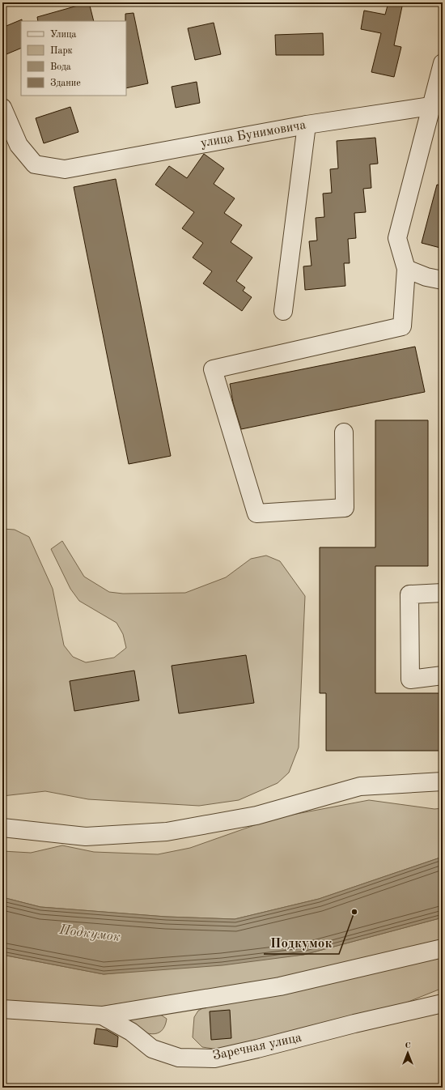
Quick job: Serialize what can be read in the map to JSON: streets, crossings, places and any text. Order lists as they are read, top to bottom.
{
  "streets": {
    "street": ["улица Бунимовича", "Заречная улица"]
  },
  "water": ["Подкумок"],
  "places": ["Подкумок"],
  "legend": [
    "Улица",
    "Парк",
    "Вода",
    "Здание"
  ],
  "north": "top"
}
